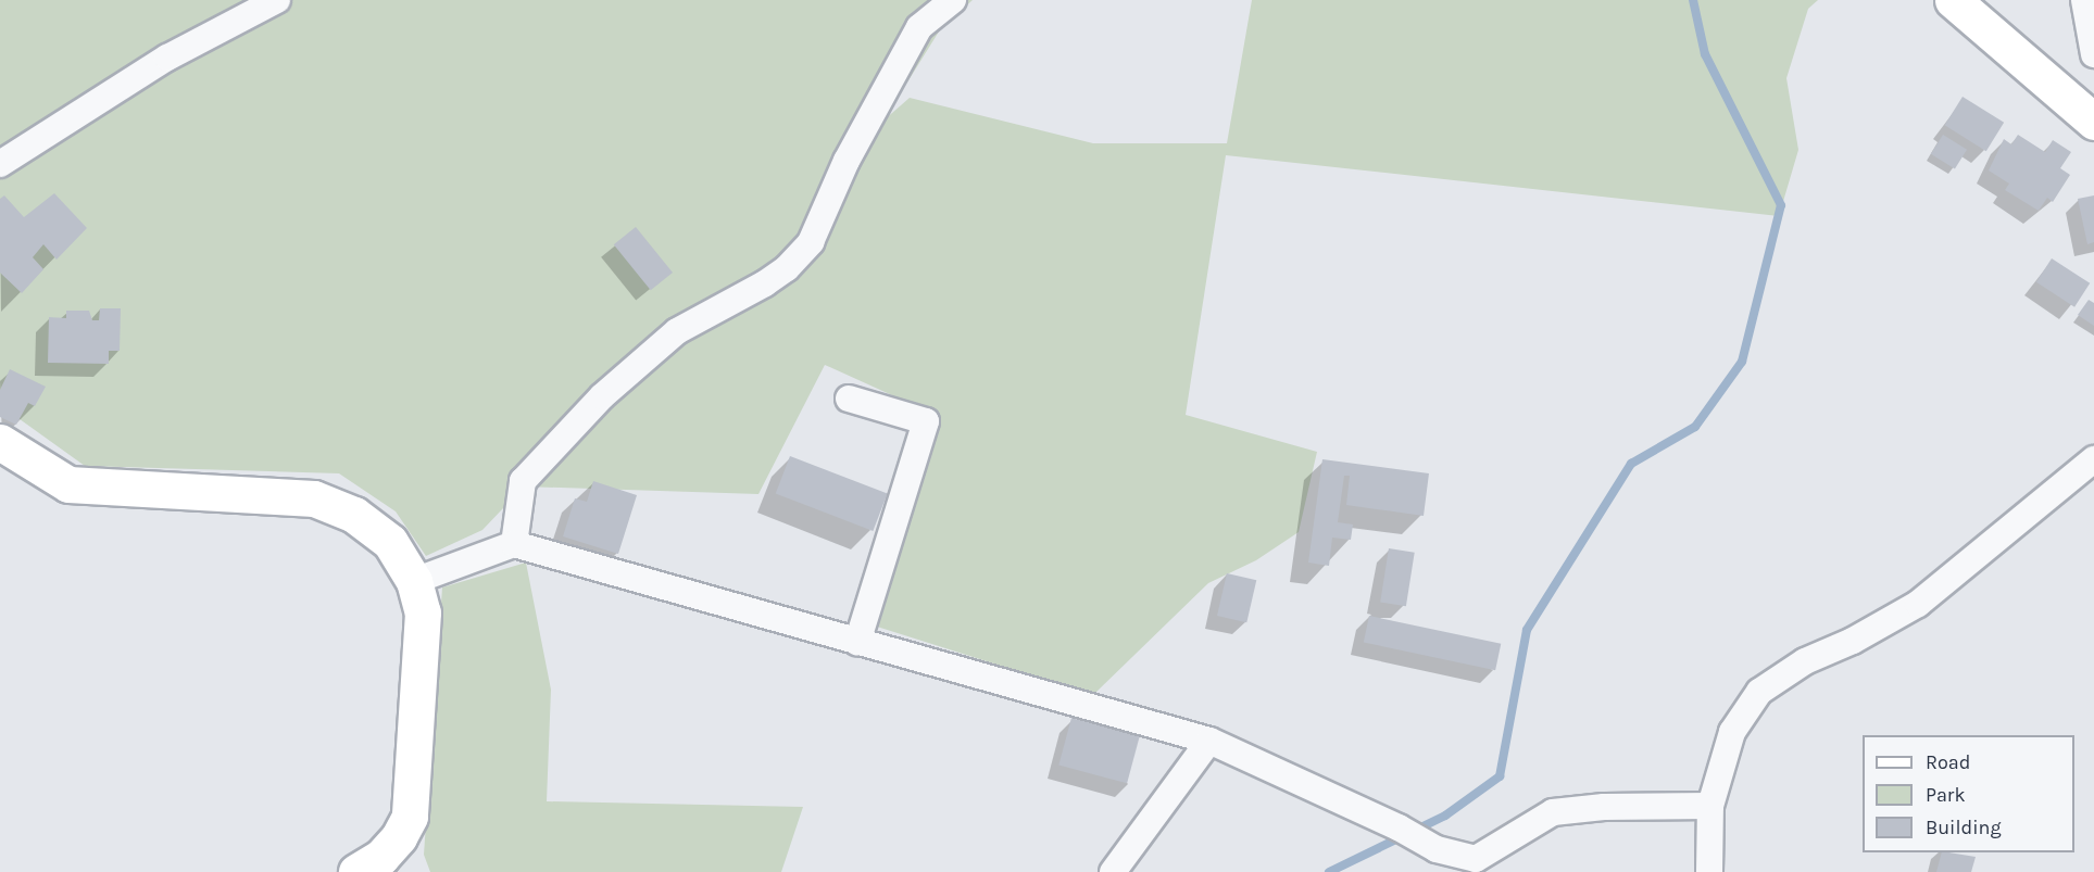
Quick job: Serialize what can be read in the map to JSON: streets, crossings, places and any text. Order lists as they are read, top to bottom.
{
  "legend": ["Road", "Park", "Building"]
}
